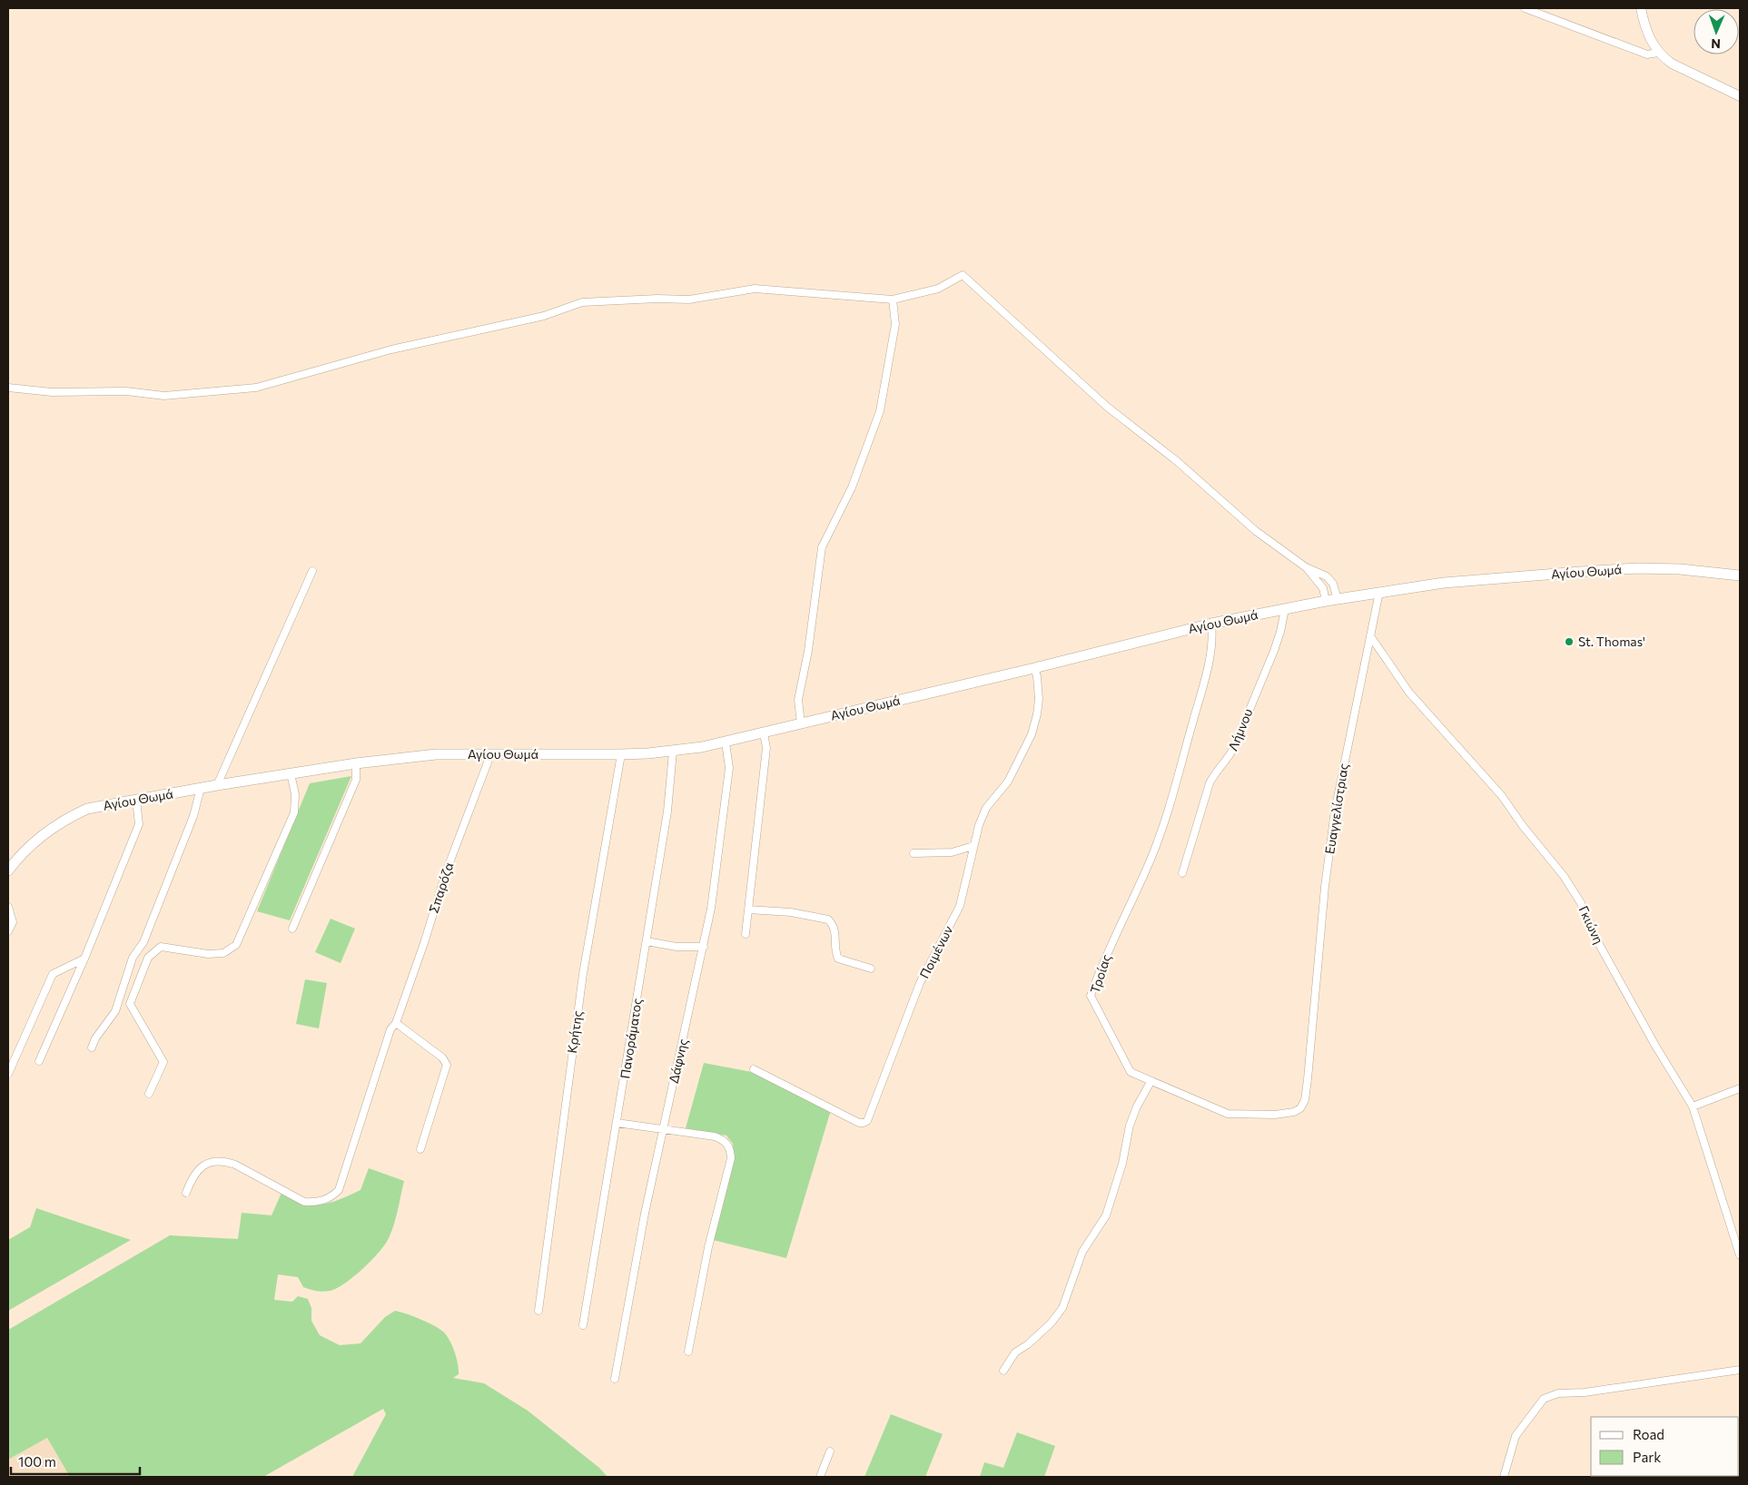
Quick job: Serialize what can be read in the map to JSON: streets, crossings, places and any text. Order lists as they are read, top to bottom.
{
  "streets": {
    "main road": ["Αγίου Θωμά"],
    "street": [
      "Λήμνου",
      "Ευαγγελίστριας",
      "Σπαρόζα",
      "Γκιώνη",
      "Ποιμένων",
      "Τροίας",
      "Κρήτης",
      "Πανοράματος",
      "Δάφνης"
    ]
  },
  "crossings": [
    ["Αγίου Θωμά", "Λήμνου"],
    ["Αγίου Θωμά", "Ευαγγελίστριας"],
    ["Αγίου Θωμά", "Σπαρόζα"],
    ["Αγίου Θωμά", "Ποιμένων"],
    ["Αγίου Θωμά", "Τροίας"],
    ["Αγίου Θωμά", "Κρήτης"],
    ["Αγίου Θωμά", "Πανοράματος"],
    ["Αγίου Θωμά", "Δάφνης"],
    ["Ευαγγελίστριας", "Γκιώνη"],
    ["Ευαγγελίστριας", "Τροίας"]
  ],
  "places": ["St. Thomas'"],
  "legend": ["Road", "Park"],
  "scale_bar": "100 m",
  "north": "bottom"
}
